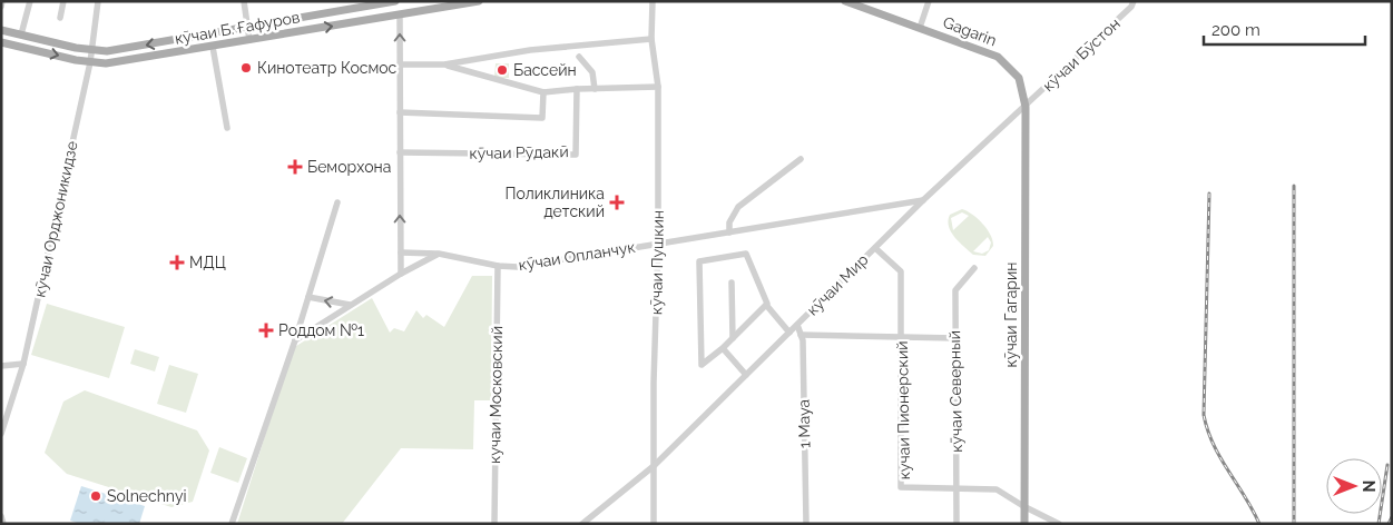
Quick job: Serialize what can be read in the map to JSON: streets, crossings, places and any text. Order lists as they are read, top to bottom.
{
  "streets": {
    "main road": ["кӯчаи Б. Ғафуров", "Gagarin", "кӯчаи Гагарин"],
    "street": [
      "кӯчаи Бӯстон",
      "кӯчаи Рӯдакӣ",
      "кӯчаи Орджоникидзе",
      "кӯчаи Опланчук",
      "кӯчаи Пушкин",
      "кӯчаи Мир",
      "кӯчаи Северный",
      "кучаи Московский",
      "кучаи Пионерский",
      "1 Maya"
    ]
  },
  "crossings": [
    ["кӯчаи Б. Ғафуров", "кӯчаи Орджоникидзе"],
    ["Gagarin", "кӯчаи Бӯстон"],
    ["Gagarin", "кӯчаи Мир"],
    ["Gagarin", "кӯчаи Гагарин"],
    ["кӯчаи Бӯстон", "кӯчаи Мир"],
    ["кӯчаи Бӯстон", "кӯчаи Гагарин"],
    ["кӯчаи Опланчук", "кӯчаи Пушкин"],
    ["кӯчаи Опланчук", "кӯчаи Мир"],
    ["кӯчаи Опланчук", "кучаи Московский"],
    ["кӯчаи Пушкин", "кӯчаи Мир"],
    ["кӯчаи Мир", "кӯчаи Гагарин"],
    ["кӯчаи Мир", "кучаи Пионерский"],
    ["кӯчаи Мир", "1 Maya"],
    ["кӯчаи Гагарин", "кучаи Пионерский"],
    ["кӯчаи Северный", "кучаи Пионерский"]
  ],
  "places": {
    "other": ["Кинотеатр Космос", "Бассейн", "Solnechnyi"],
    "health": [
      "Беморхона",
      "Поликлиника детский",
      "МДЦ",
      "Роддом №1"
    ]
  },
  "scale_bar": "200 m",
  "north": "right"
}
